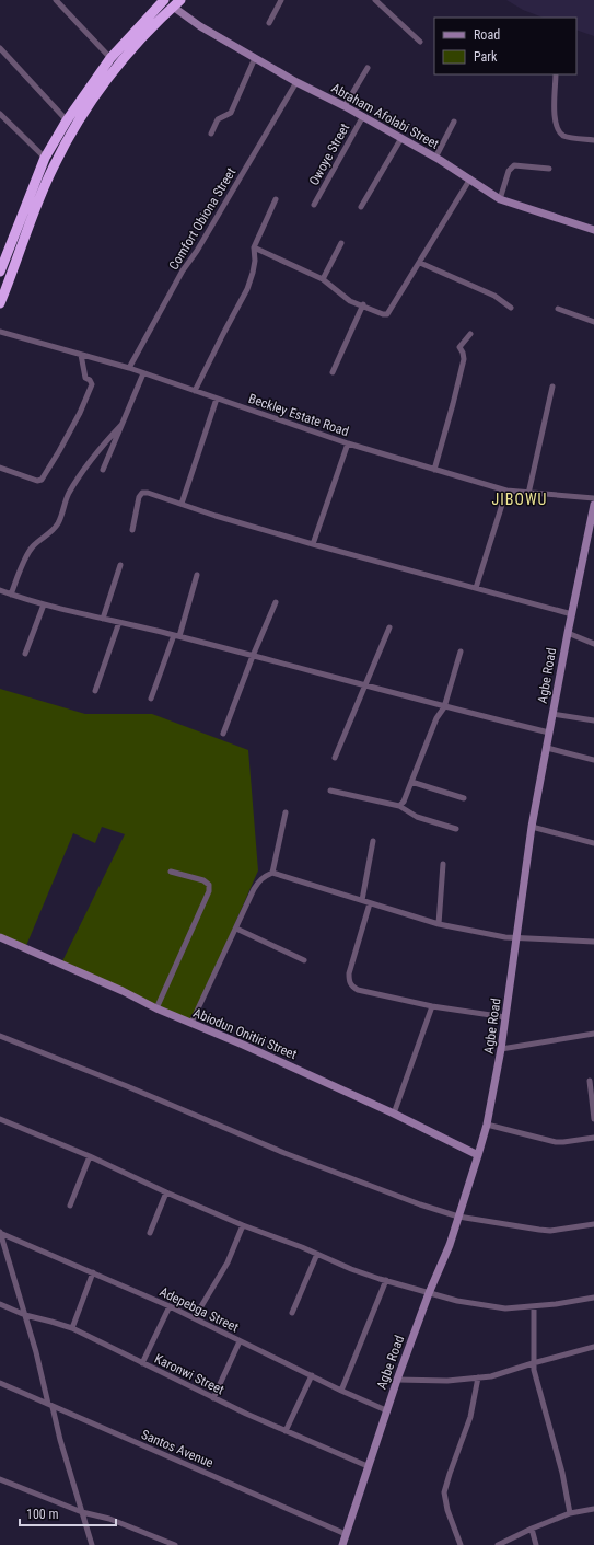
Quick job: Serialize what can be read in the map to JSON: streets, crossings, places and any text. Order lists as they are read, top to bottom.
{
  "streets": {
    "street": [
      "Abraham Afolabi Street",
      "Owoye Street",
      "Comfort Obiona Street",
      "Beckley Estate Road",
      "Agbe Road",
      "Abiodun Onitiri Street",
      "Adepebga Street",
      "Karonwi Street",
      "Santos Avenue"
    ]
  },
  "crossings": [
    ["Abraham Afolabi Street", "Owoye Street"],
    ["Abraham Afolabi Street", "Comfort Obiona Street"],
    ["Comfort Obiona Street", "Beckley Estate Road"],
    ["Agbe Road", "Abiodun Onitiri Street"],
    ["Agbe Road", "Adepebga Street"],
    ["Agbe Road", "Karonwi Street"],
    ["Agbe Road", "Santos Avenue"]
  ],
  "districts": ["JIBOWU"],
  "legend": ["Road", "Park"],
  "scale_bar": "100 m"
}
